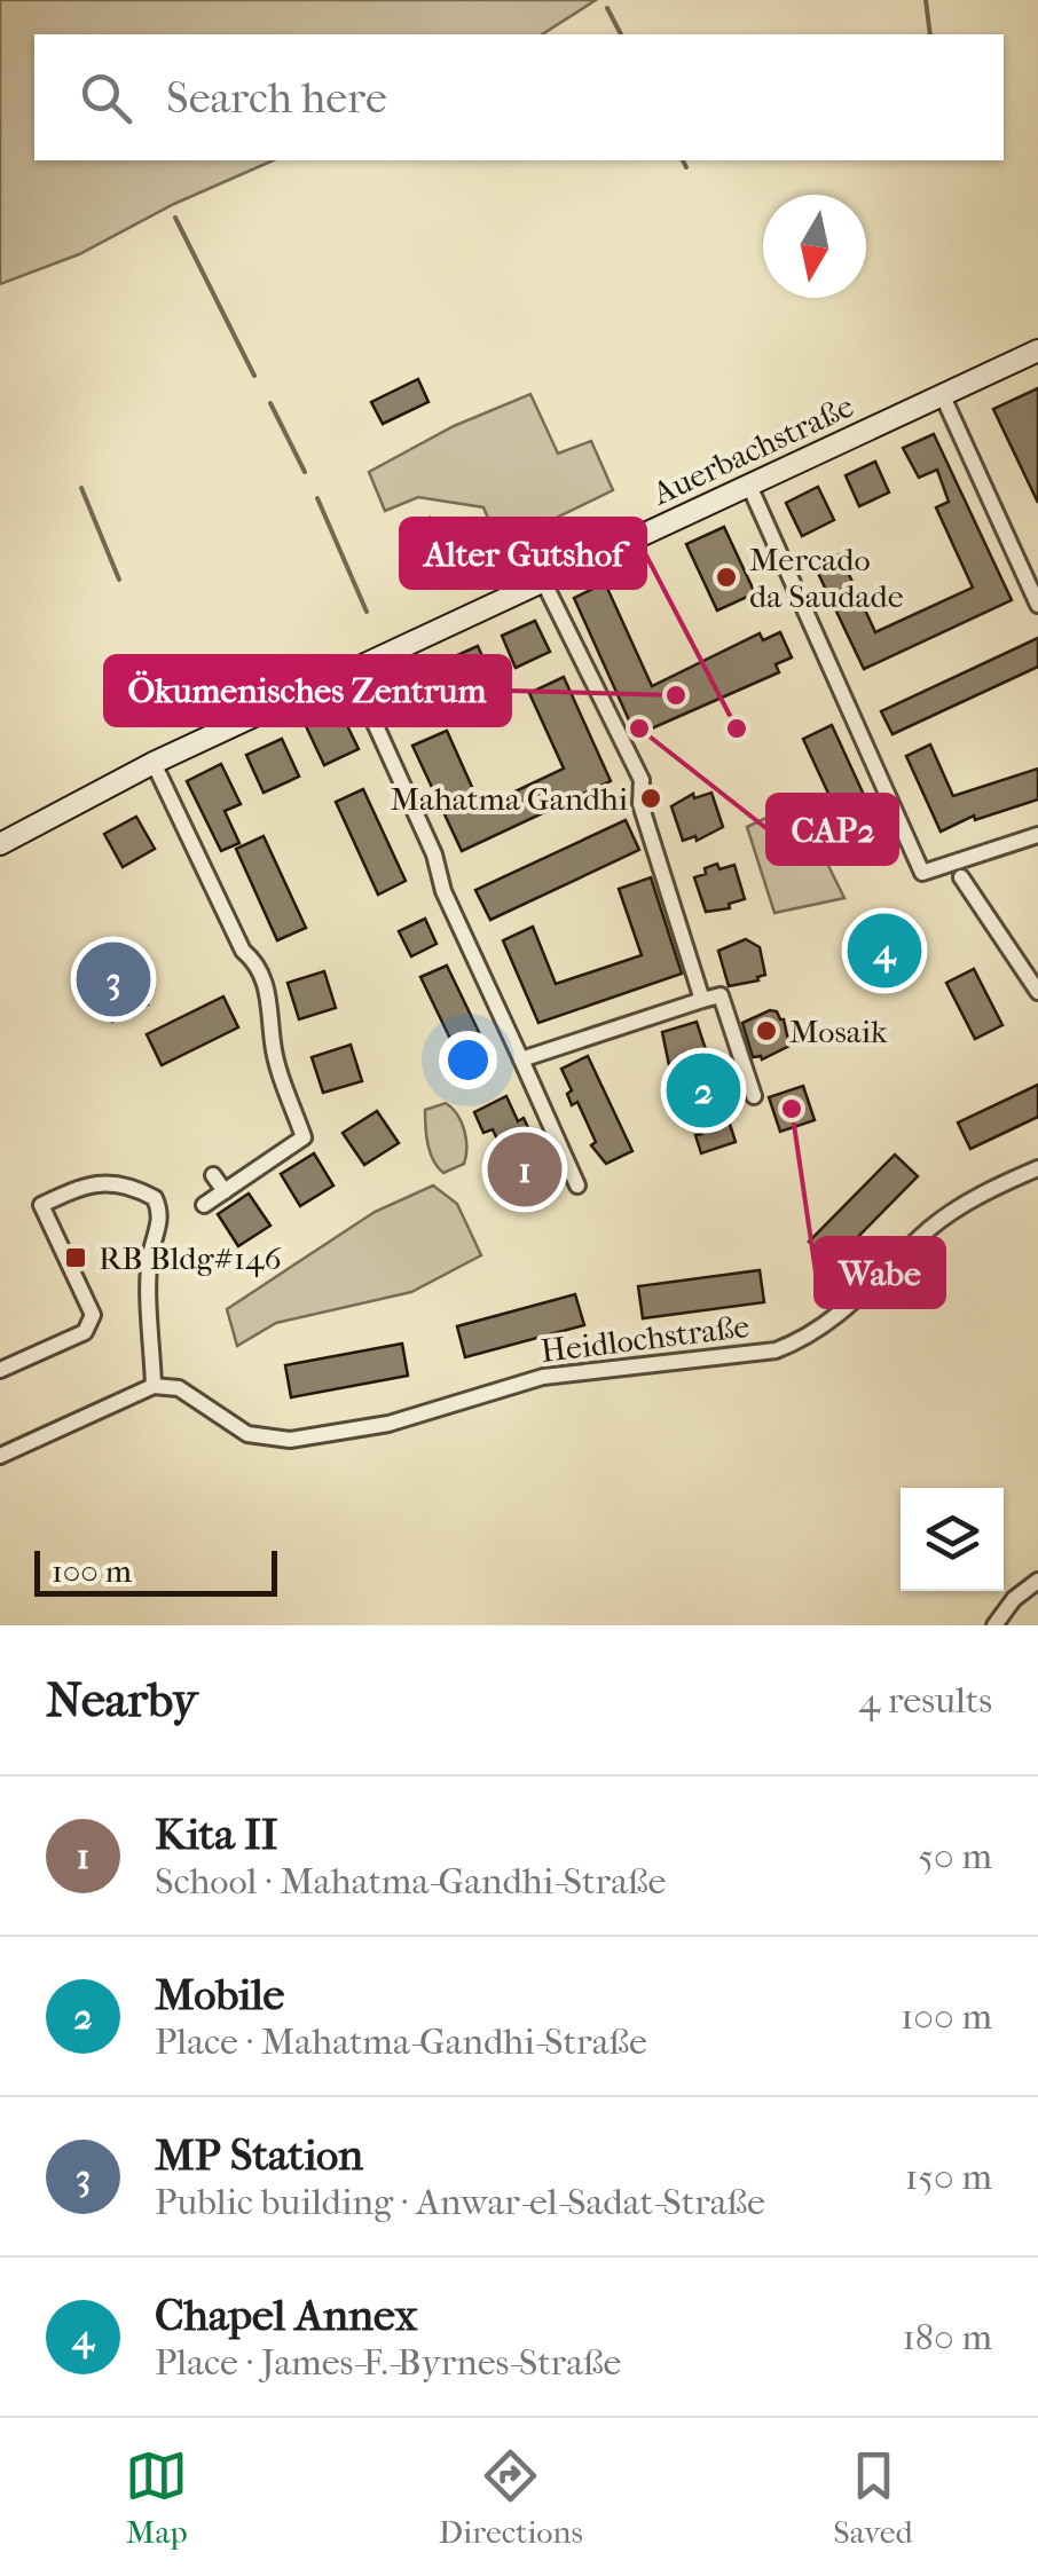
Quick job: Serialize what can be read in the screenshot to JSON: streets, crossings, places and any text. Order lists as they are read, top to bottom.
{
  "streets": {
    "main road": ["Auerbachstraße"],
    "street": ["Heidlochstraße"]
  },
  "places": {
    "other": [
      "Mercado da Saudade",
      "Ökumenisches Zentrum",
      "CAP2",
      "Alter Gutshof",
      "Mahatma Gandhi",
      "Mosaik",
      "Wabe"
    ],
    "transit": ["RB Bldg#146"]
  },
  "scale_bar": "100 m",
  "north": "bottom",
  "page": {
    "search": "Search here",
    "pins": [
      "4",
      "3",
      "2",
      "1"
    ],
    "scale": "100 m",
    "heading": ["Nearby", "4 results"],
    "list": [
      {
        "mark": "1",
        "name": "Kita II",
        "note": "School · Mahatma-Gandhi-Straße",
        "value": "50 m"
      },
      {
        "mark": "2",
        "name": "Mobile",
        "note": "Place · Mahatma-Gandhi-Straße",
        "value": "100 m"
      },
      {
        "mark": "3",
        "name": "MP Station",
        "note": "Public building · Anwar-el-Sadat-Straße",
        "value": "150 m"
      },
      {
        "mark": "4",
        "name": "Chapel Annex",
        "note": "Place · James-F.-Byrnes-Straße",
        "value": "180 m"
      }
    ],
    "nav": ["Map", "Directions", "Saved"]
  }
}
